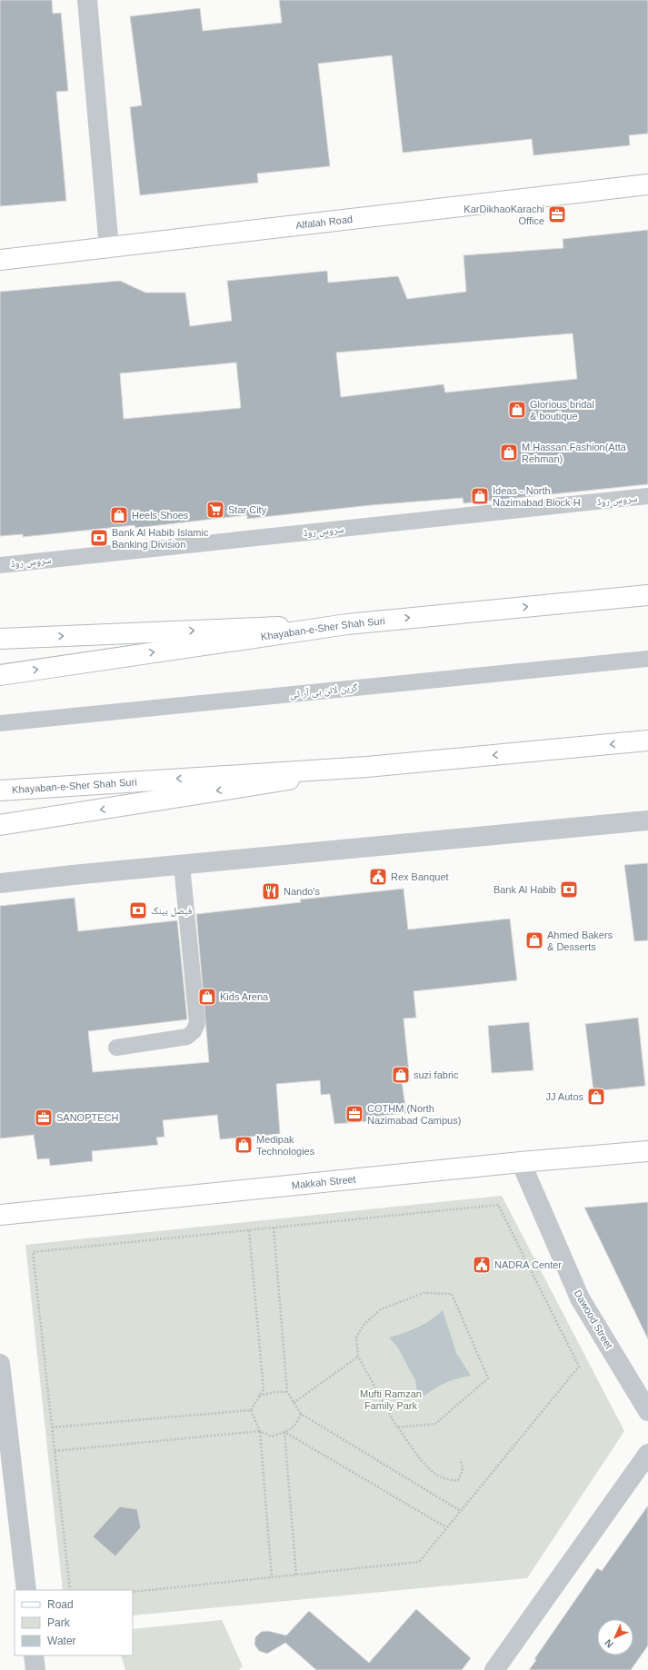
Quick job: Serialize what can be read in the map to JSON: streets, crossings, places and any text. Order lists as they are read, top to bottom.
{
  "streets": {
    "main road": ["Alfalah Road", "Khayaban-e-Sher Shah Suri", "Makkah Street"],
    "street": ["Dawood Street"],
    "lane": ["سروس روڈ", "گرین لائن بی آر ٹی"]
  },
  "crossings": [
    ["Makkah Street", "Dawood Street"]
  ],
  "parks": ["Mufti Ramzan Family Park"],
  "places": {
    "office": ["KarDikhaoKarachi Office", "COTHM (North Nazimabad Campus)", "SANOPTECH"],
    "shop": [
      "Glorious bridal & boutique",
      "M.Hassan.Fashion(Atta Rehman)",
      "Ideas - North Nazimabad Block H",
      "Heels Shoes",
      "Ahmed Bakers & Desserts",
      "Kids Arena",
      "suzi fabric",
      "JJ Autos",
      "Medipak Technologies"
    ],
    "supermarket": ["Star City"],
    "bank": ["Bank Al Habib Islamic Banking Division", "Bank Al Habib", "فیصل بینک"],
    "public building": ["Rex Banquet", "NADRA Center"],
    "restaurant": ["Nando's"]
  },
  "legend": ["Road", "Park", "Water"],
  "north": "bottom left"
}
